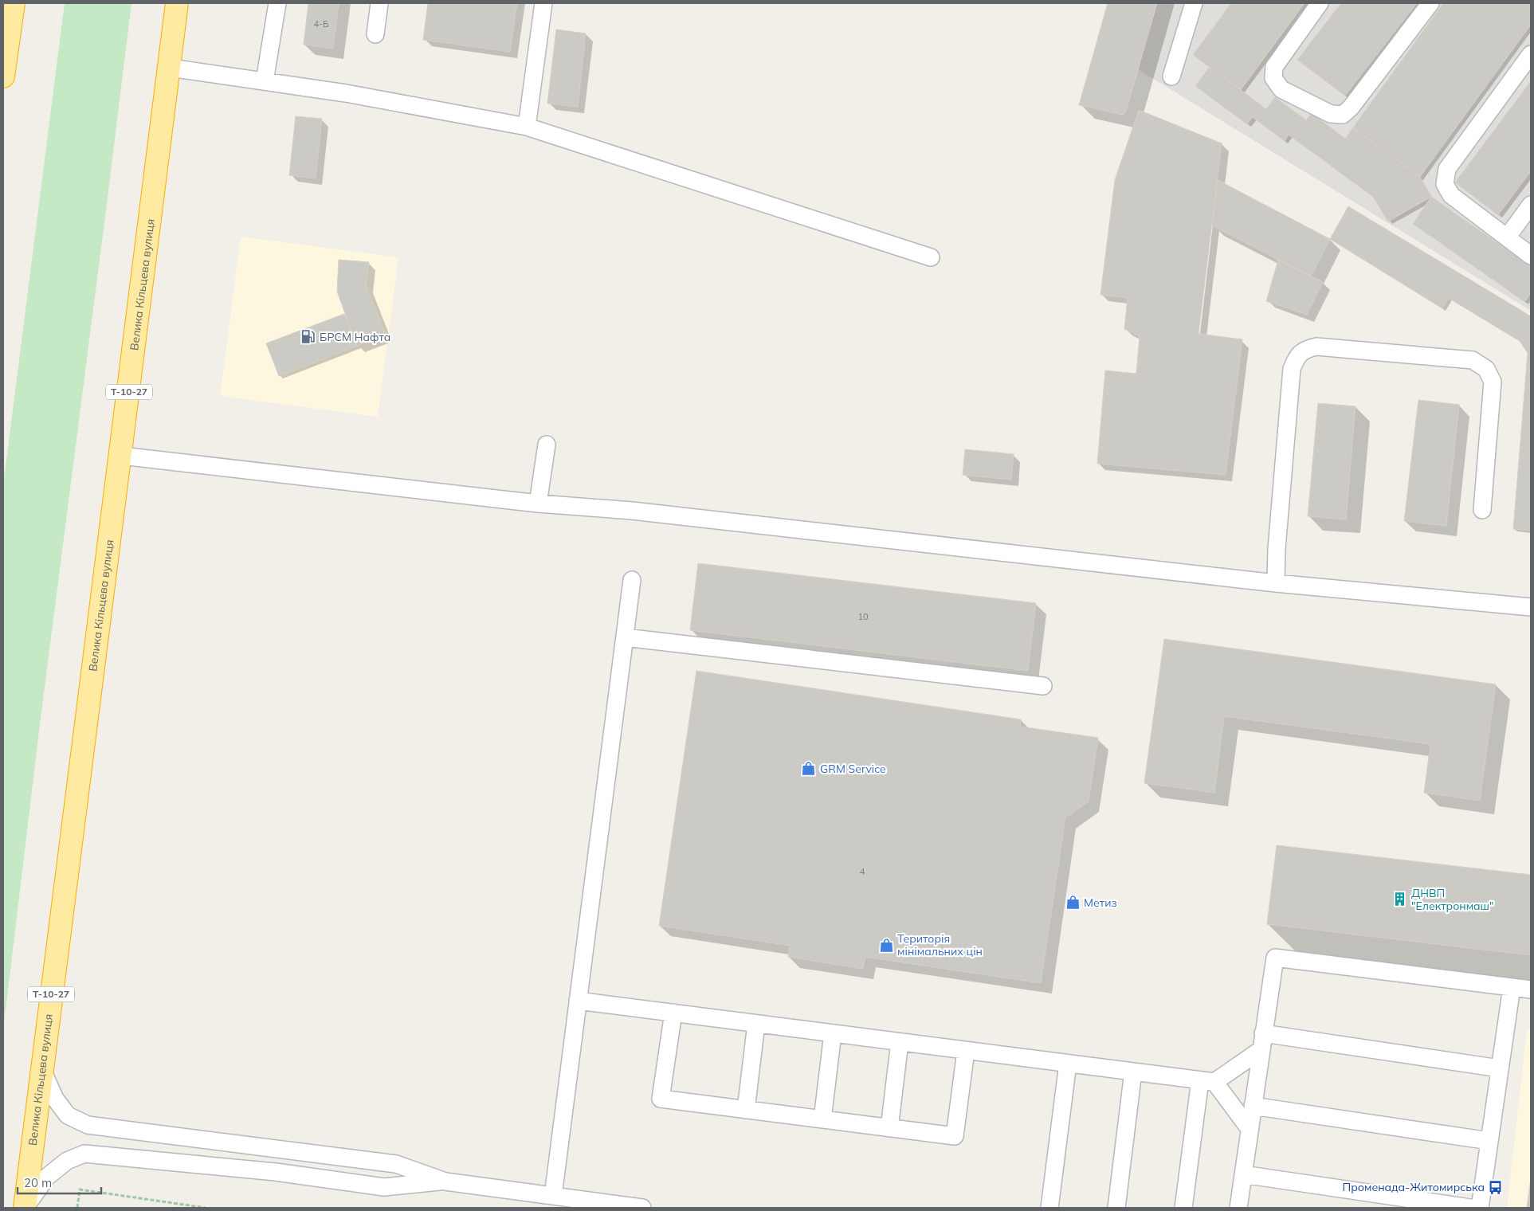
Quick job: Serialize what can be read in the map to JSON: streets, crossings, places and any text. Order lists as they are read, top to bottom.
{
  "streets": {
    "highway": ["Велика Кільцева вулиця", "Т-10-27"]
  },
  "places": {
    "fuel station": ["БРСМ Нафта"],
    "shop": ["GRM Service", "Метиз", "Територія мінімальних цін"],
    "building": ["ДНВП \"Електронмаш\""],
    "bus stop": ["Променада-Житомирська"]
  },
  "house_numbers": ["4-Б", "10", "4"],
  "scale_bar": "20 m"
}
